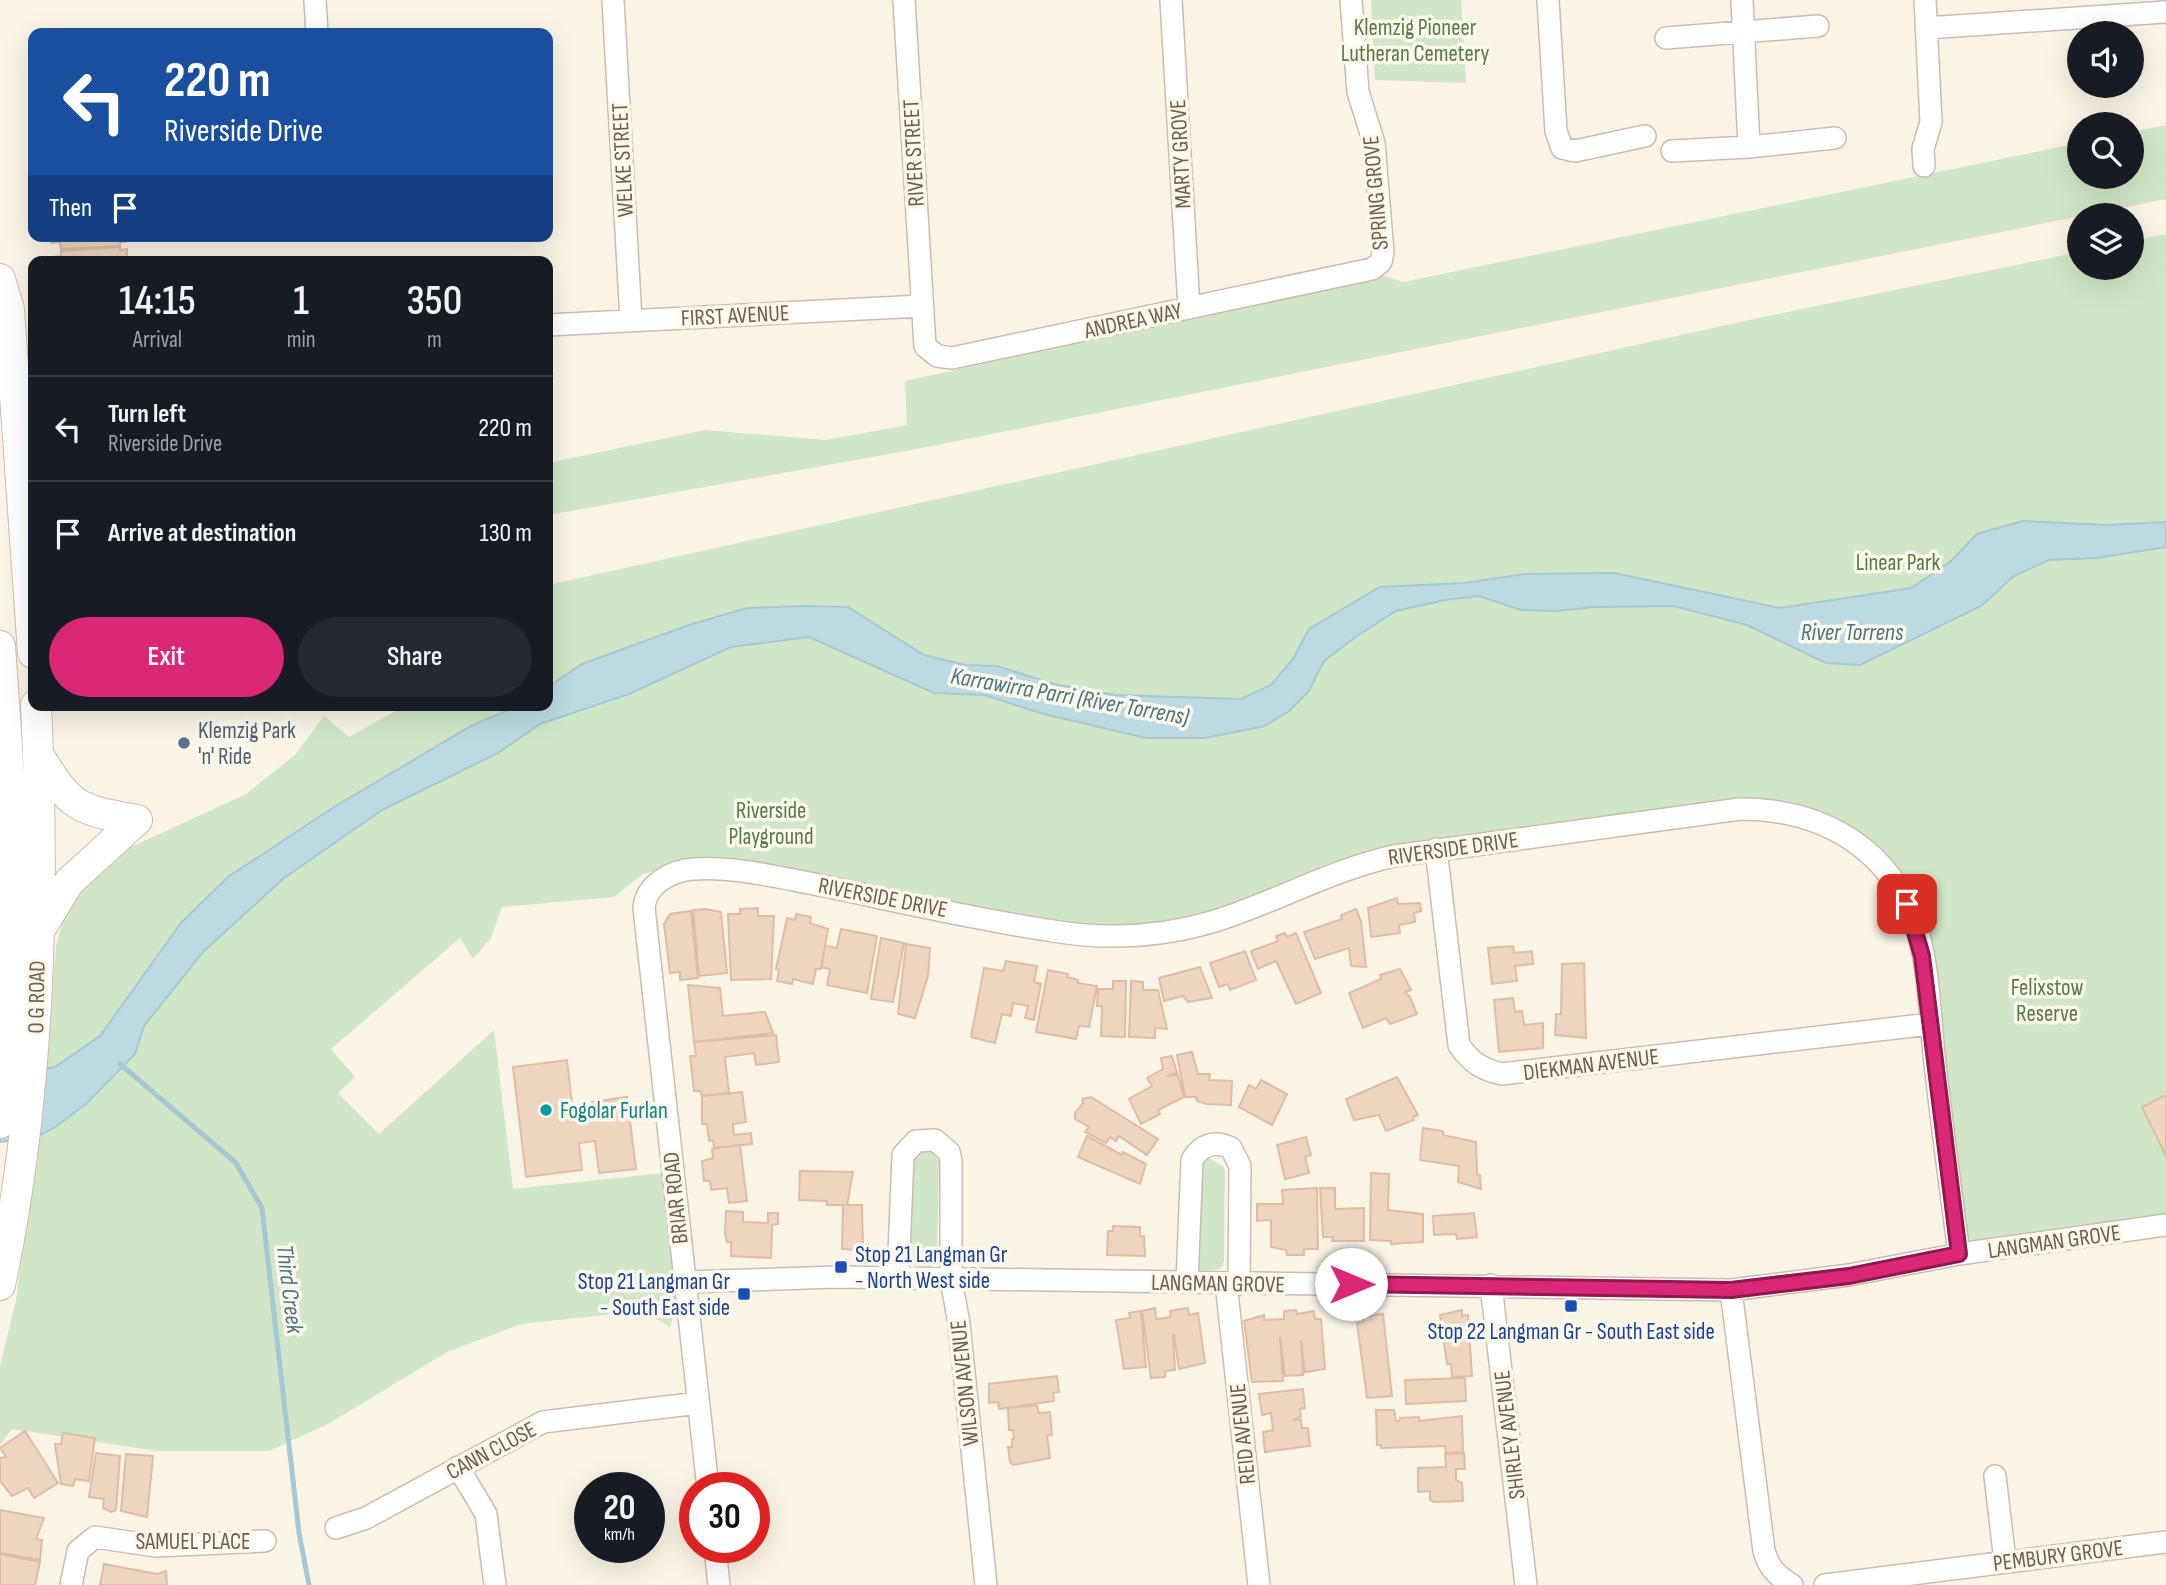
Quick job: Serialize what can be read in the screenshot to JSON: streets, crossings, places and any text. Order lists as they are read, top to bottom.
{
  "streets": {
    "main road": ["O G ROAD"],
    "street": [
      "RIVER STREET",
      "MARTY GROVE",
      "WELKE STREET",
      "SPRING GROVE",
      "FIRST AVENUE",
      "ANDREA WAY",
      "RIVERSIDE DRIVE",
      "DIEKMAN AVENUE",
      "BRIAR ROAD",
      "LANGMAN GROVE",
      "WILSON AVENUE",
      "REID AVENUE",
      "SHIRLEY AVENUE",
      "CANN CLOSE",
      "SAMUEL PLACE",
      "PEMBURY GROVE"
    ]
  },
  "crossings": [
    ["RIVER STREET", "FIRST AVENUE"],
    ["RIVER STREET", "ANDREA WAY"],
    ["MARTY GROVE", "ANDREA WAY"],
    ["WELKE STREET", "FIRST AVENUE"],
    ["SPRING GROVE", "ANDREA WAY"],
    ["FIRST AVENUE", "ANDREA WAY"],
    ["RIVERSIDE DRIVE", "DIEKMAN AVENUE"],
    ["RIVERSIDE DRIVE", "BRIAR ROAD"],
    ["RIVERSIDE DRIVE", "LANGMAN GROVE"],
    ["BRIAR ROAD", "LANGMAN GROVE"],
    ["BRIAR ROAD", "CANN CLOSE"],
    ["LANGMAN GROVE", "WILSON AVENUE"],
    ["LANGMAN GROVE", "REID AVENUE"],
    ["LANGMAN GROVE", "SHIRLEY AVENUE"]
  ],
  "water": ["River Torrens", "Karrawirra Parri (River Torrens)", "Third Creek"],
  "parks": [
    "Klemzig Pioneer Lutheran Cemetery",
    "Linear Park",
    "Riverside Playground",
    "Felixstow Reserve"
  ],
  "places": {
    "other": ["Klemzig Park 'n' Ride", "Fogolar Furlan"],
    "transit": ["Stop 21 Langman Gr - North West side", "Stop 21 Langman Gr - South East side", "Stop 22 Langman Gr - South East side"]
  },
  "page": {
    "turn": ["220 m", "Riverside Drive"],
    "then": "Then",
    "eta": [
      "14:15",
      "Arrival",
      "1",
      "min",
      "350",
      "m"
    ],
    "list": [
      {
        "name": "Turn left",
        "note": "Riverside Drive",
        "value": "220 m"
      },
      {
        "name": "Arrive at destination",
        "value": "130 m"
      }
    ],
    "buttons": ["Exit", "Share"],
    "speed": "20 km/h",
    "limit": "30"
  }
}
